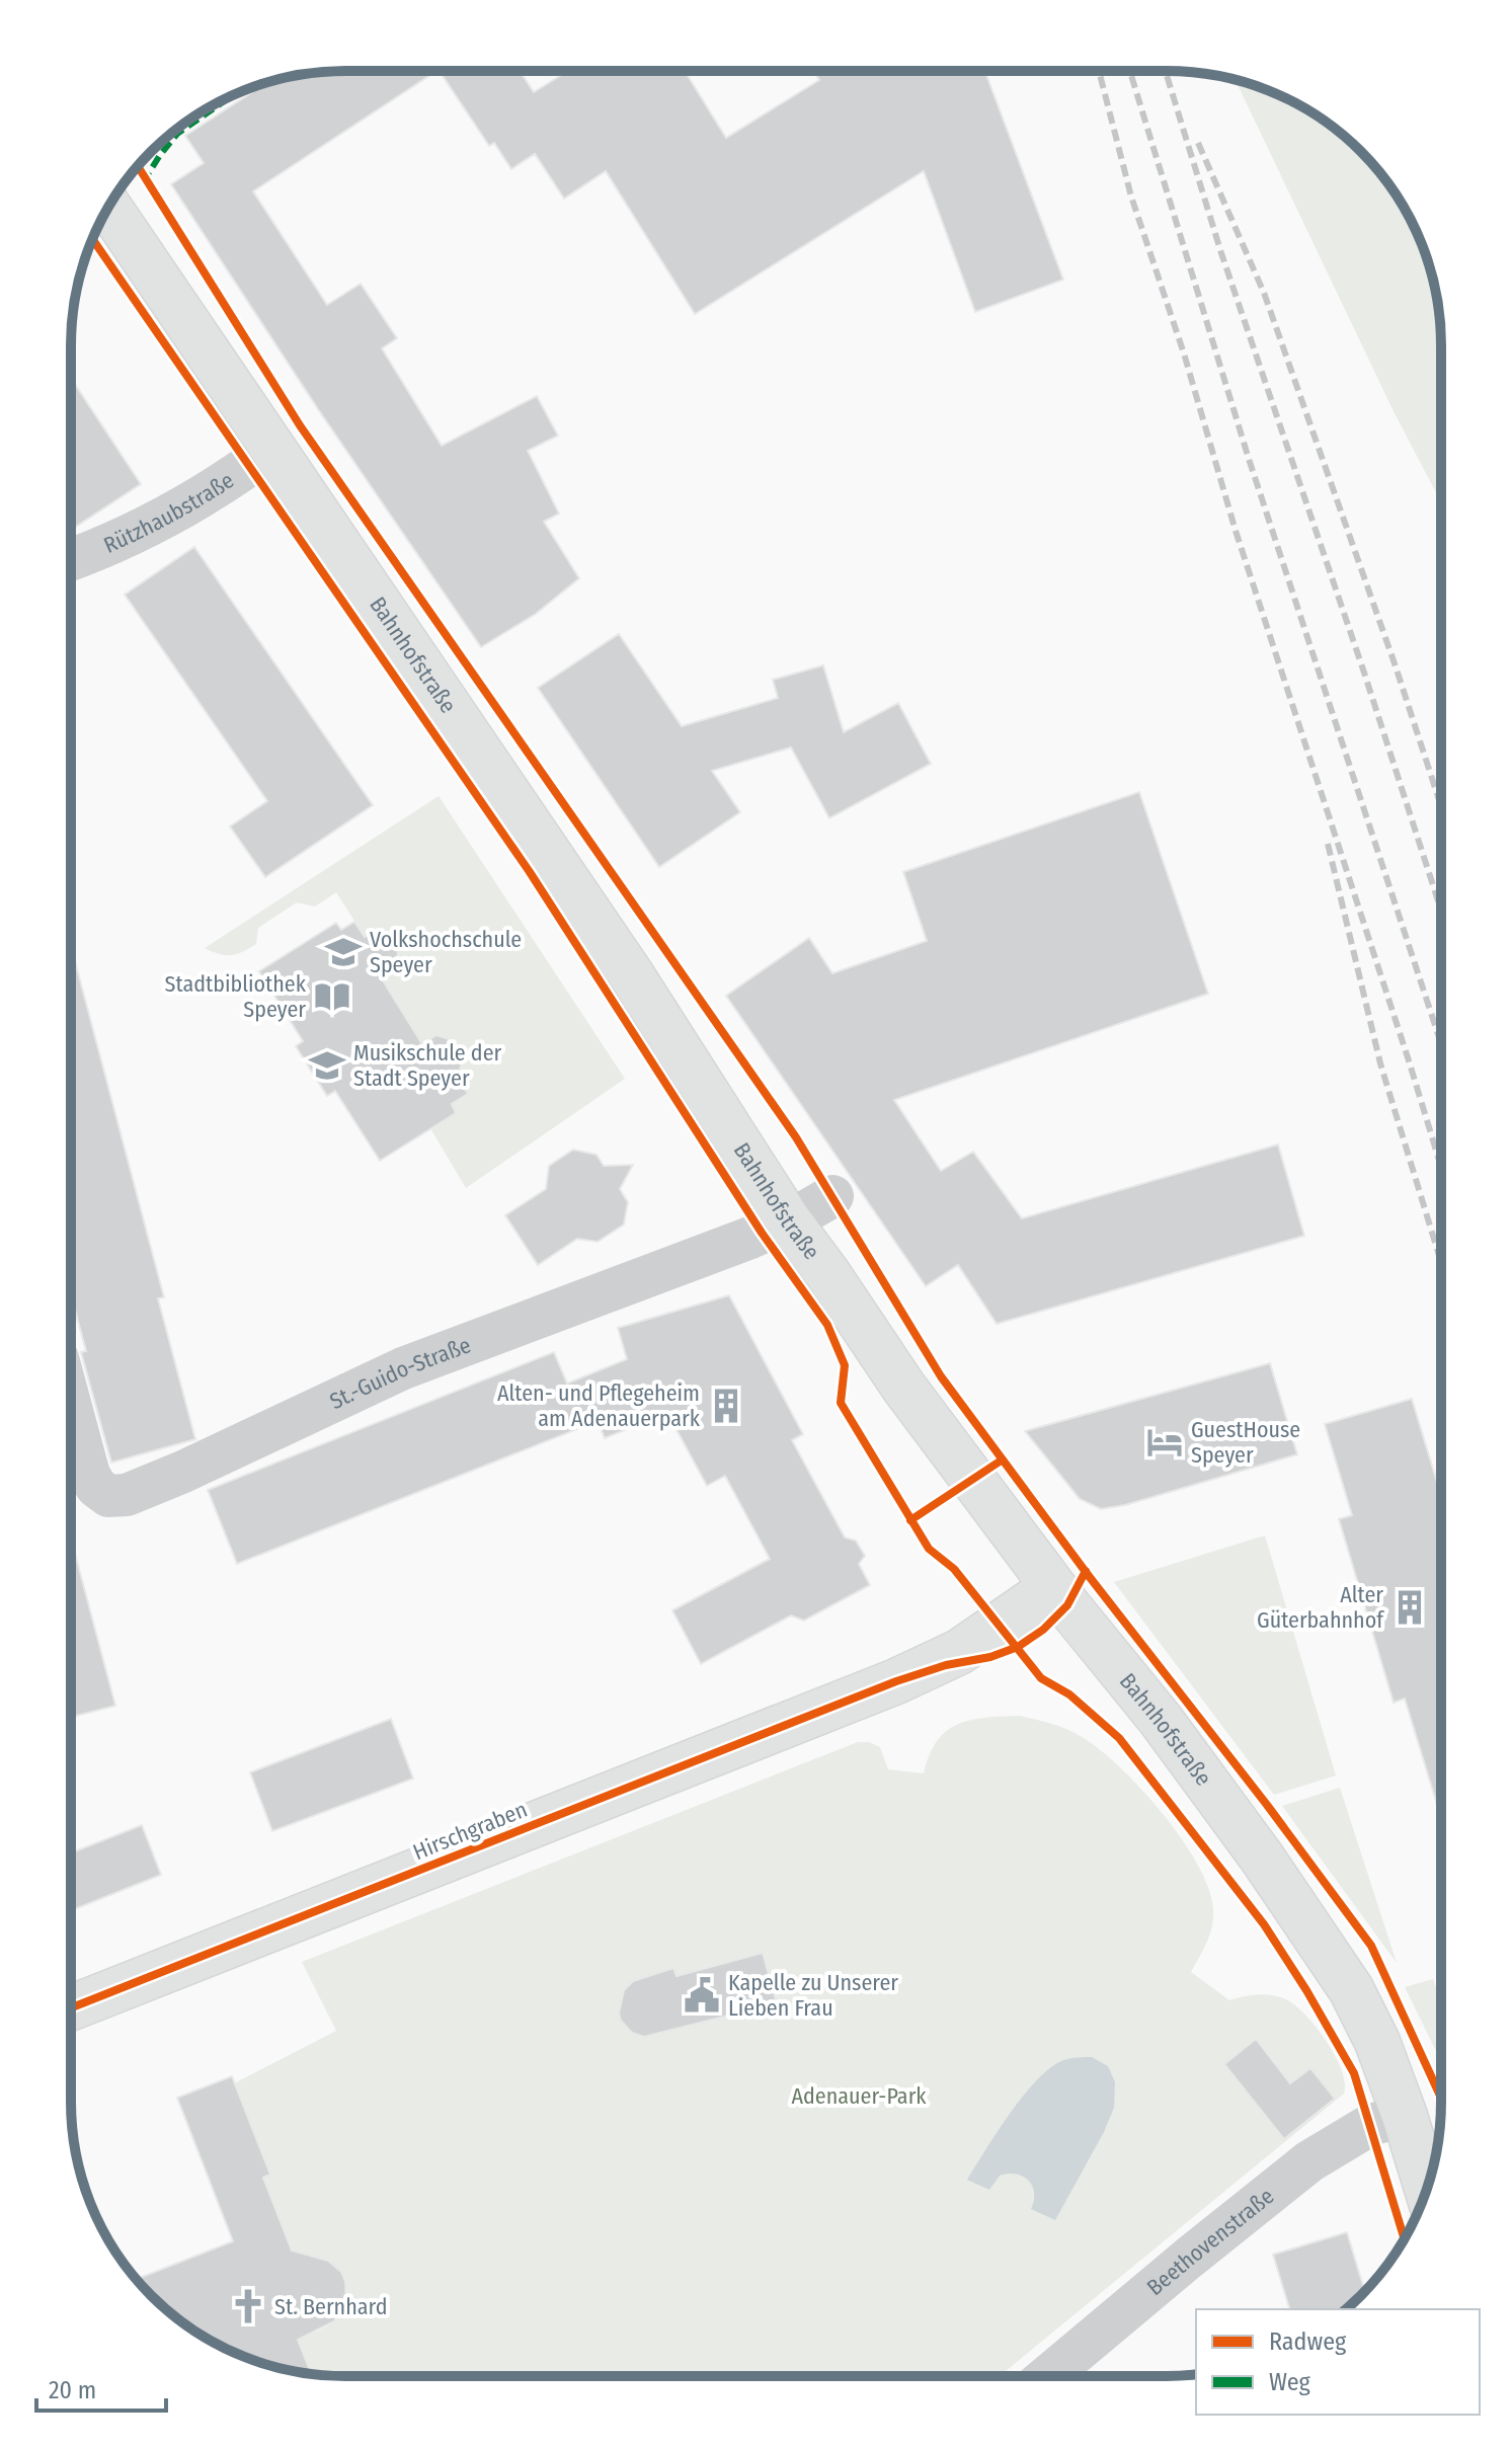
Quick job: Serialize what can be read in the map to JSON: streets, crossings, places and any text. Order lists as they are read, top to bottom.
{
  "streets": {
    "main road": ["Bahnhofstraße", "Hirschgraben"],
    "street": ["Rützhaubstraße", "St.-Guido-Straße", "Beethovenstraße"]
  },
  "crossings": [
    ["Rützhaubstraße", "Bahnhofstraße"],
    ["Bahnhofstraße", "St.-Guido-Straße"],
    ["Bahnhofstraße", "Hirschgraben"],
    ["Bahnhofstraße", "Beethovenstraße"]
  ],
  "parks": ["Adenauer-Park"],
  "places": {
    "school or university": ["Volkshochschule Speyer", "Musikschule der Stadt Speyer"],
    "library": ["Stadtbibliothek Speyer"],
    "building": ["Alten- und Pflegeheim am Adenauerpark", "Alter Güterbahnhof"],
    "hotel": ["GuestHouse Speyer"],
    "public building": ["Kapelle zu Unserer Lieben Frau"],
    "church": ["St. Bernhard"]
  },
  "legend": ["Radweg", "Weg"],
  "scale_bar": "20 m"
}
